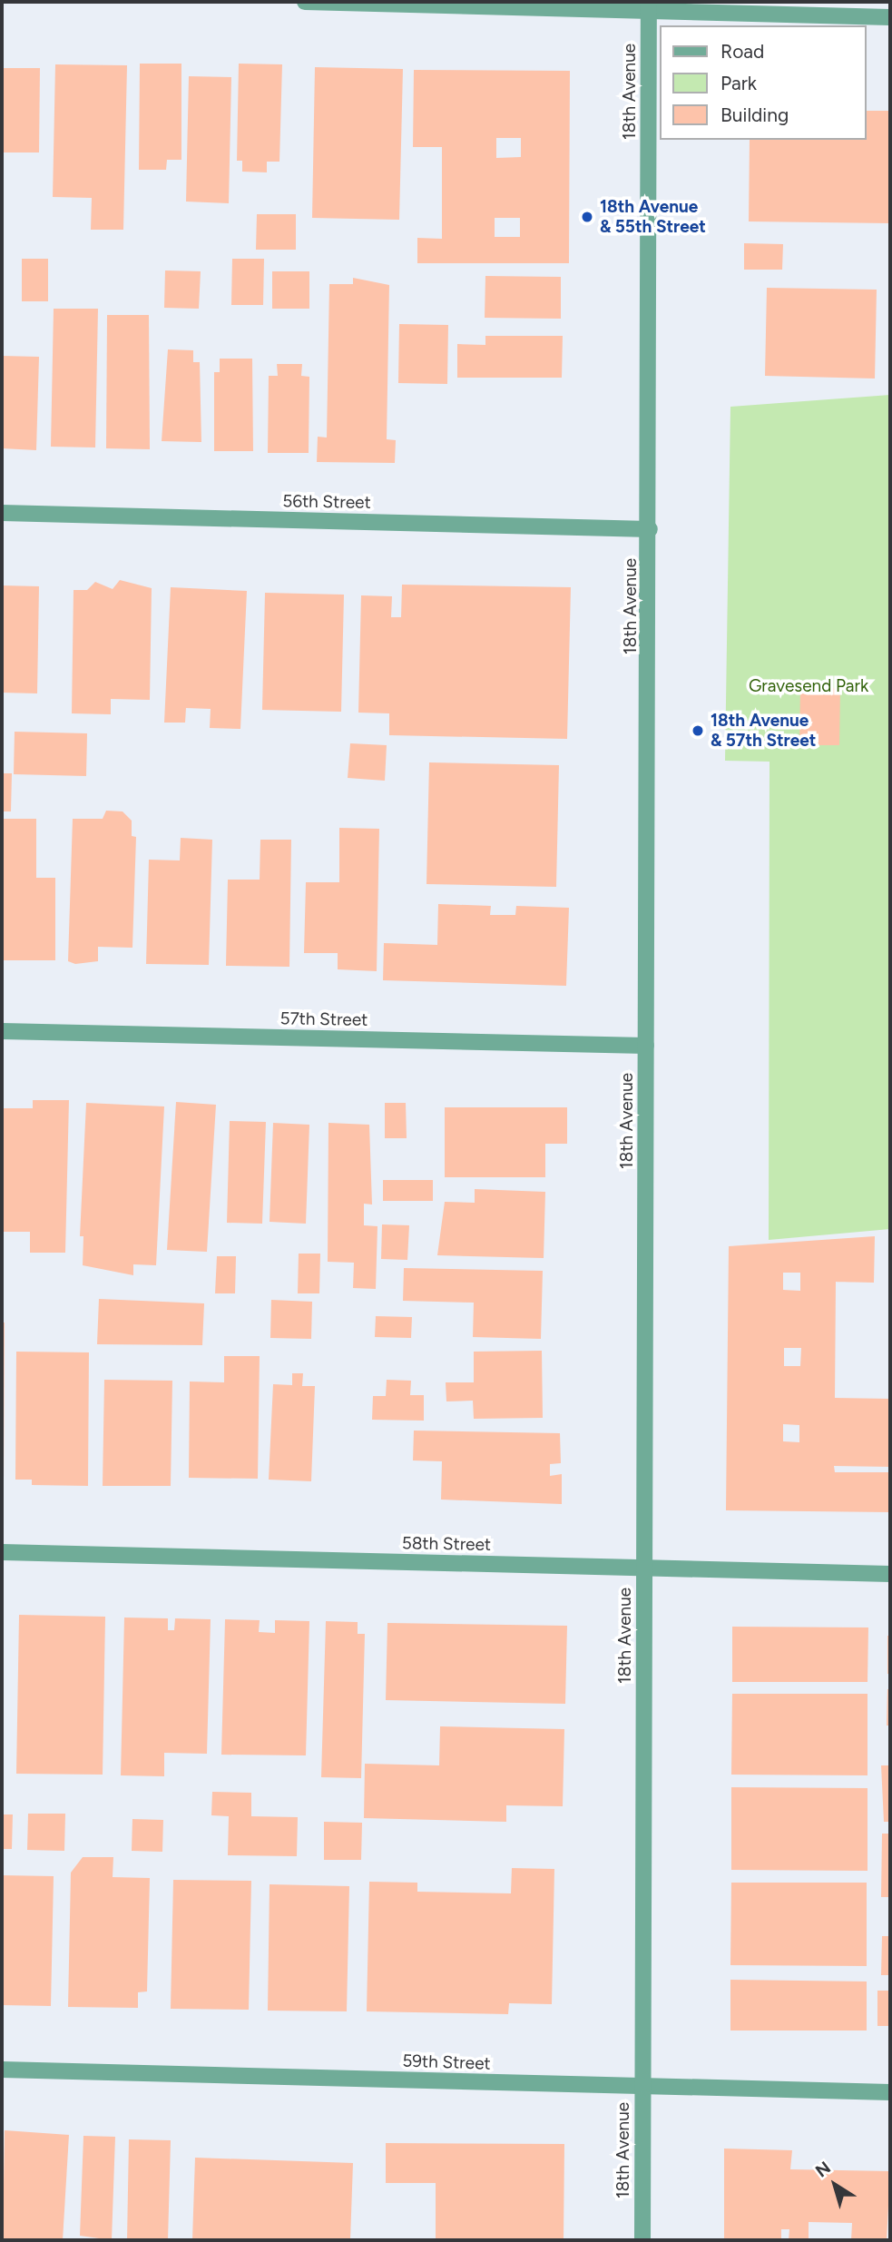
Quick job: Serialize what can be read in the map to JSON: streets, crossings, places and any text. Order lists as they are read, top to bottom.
{
  "streets": {
    "street": [
      "18th Avenue",
      "56th Street",
      "57th Street",
      "58th Street",
      "59th Street"
    ]
  },
  "crossings": [
    ["18th Avenue", "56th Street"],
    ["18th Avenue", "57th Street"],
    ["18th Avenue", "58th Street"],
    ["18th Avenue", "59th Street"]
  ],
  "parks": ["Gravesend Park"],
  "places": ["18th Avenue & 55th Street", "18th Avenue & 57th Street"],
  "legend": ["Road", "Park", "Building"],
  "north": "top left"
}
